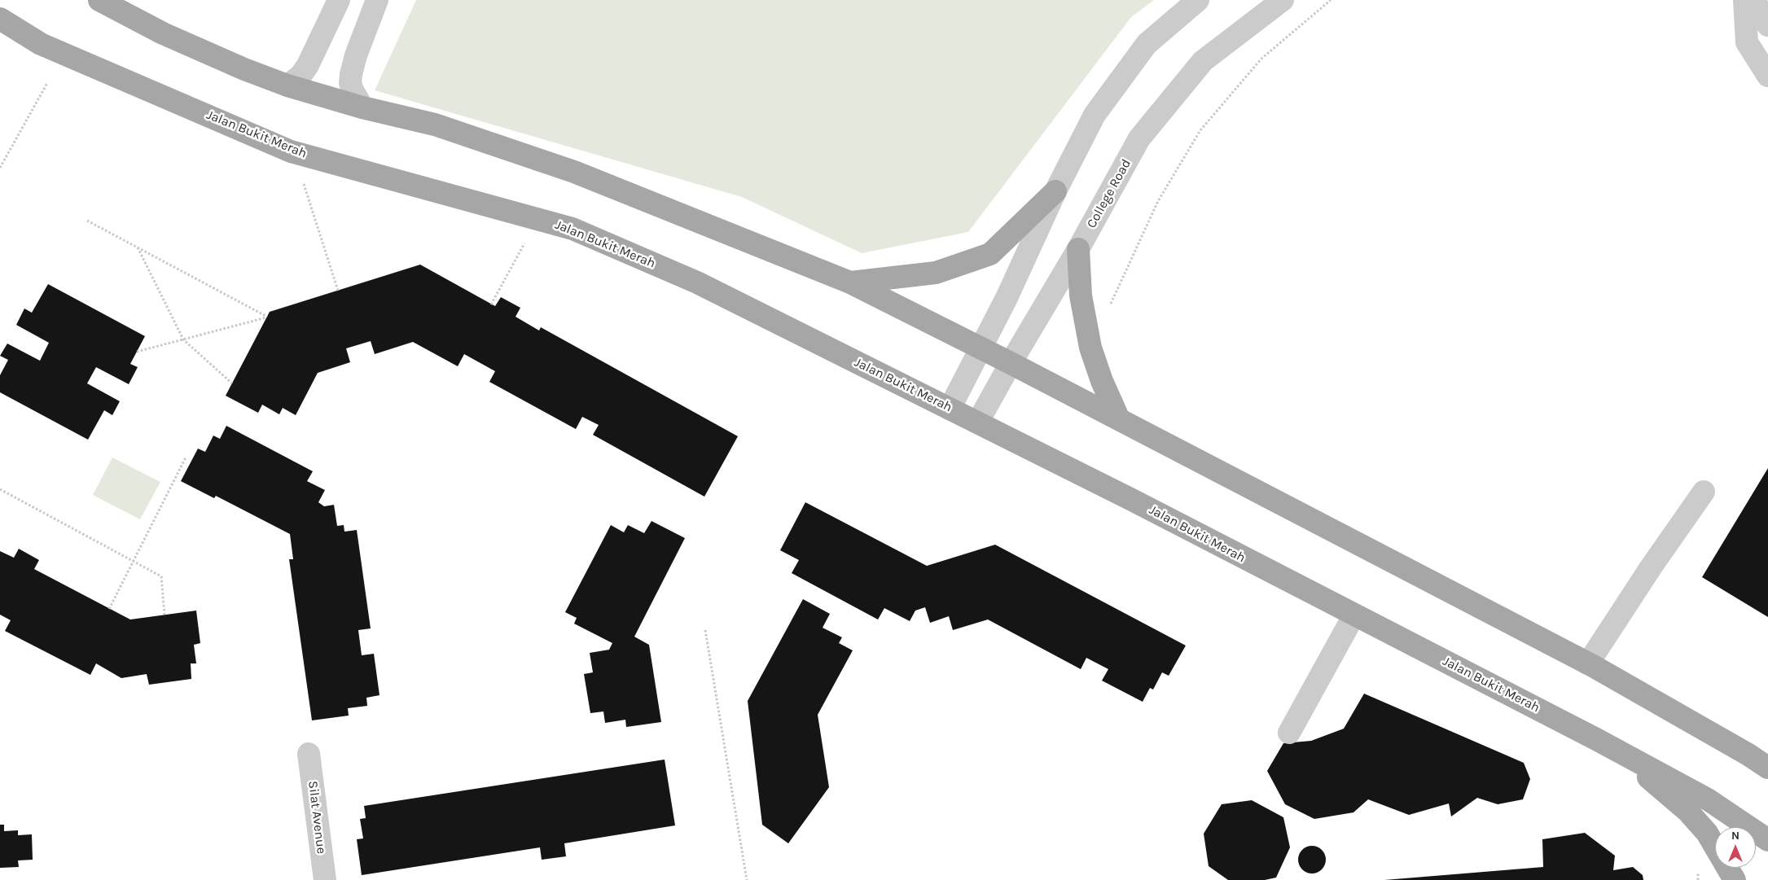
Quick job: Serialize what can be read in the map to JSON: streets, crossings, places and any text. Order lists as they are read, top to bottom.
{
  "streets": {
    "main road": ["Jalan Bukit Merah"],
    "street": ["College Road", "Silat Avenue"]
  },
  "crossings": [
    ["Jalan Bukit Merah", "College Road"]
  ],
  "north": "top"
}
